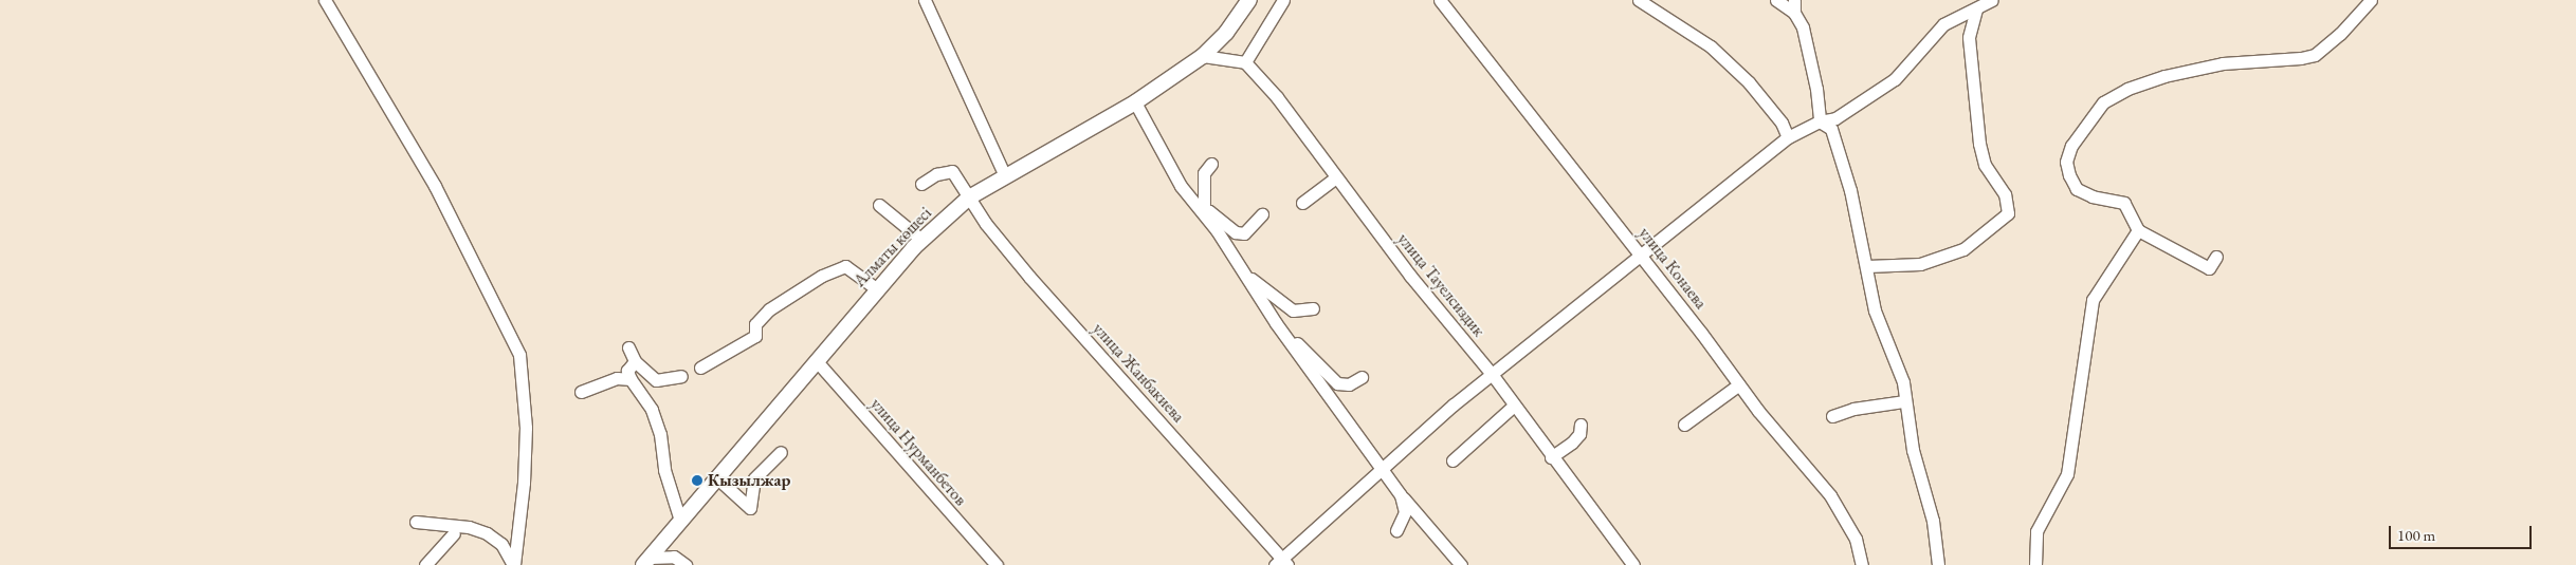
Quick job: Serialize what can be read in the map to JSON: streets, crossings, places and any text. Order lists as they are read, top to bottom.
{
  "streets": {
    "main road": ["Алматы көшесі"],
    "street": [
      "улица Конаева",
      "улица Тауелсиздик",
      "улица Жанбакиева",
      "улица Нурманбетов"
    ]
  },
  "crossings": [
    ["Алматы көшесі", "улица Жанбакиева"],
    ["Алматы көшесі", "улица Нурманбетов"]
  ],
  "places": ["Кызылжар"],
  "scale_bar": "100 m"
}
